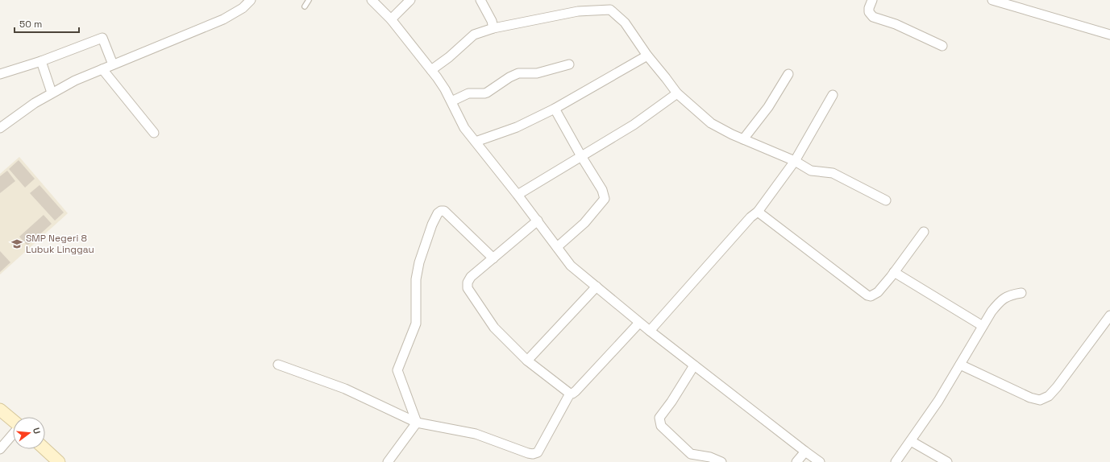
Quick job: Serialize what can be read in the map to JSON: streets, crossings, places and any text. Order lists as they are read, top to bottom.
{
  "places": {
    "school or university": ["SMP Negeri 8 Lubuk Linggau"]
  },
  "scale_bar": "50 m",
  "north": "right"
}
